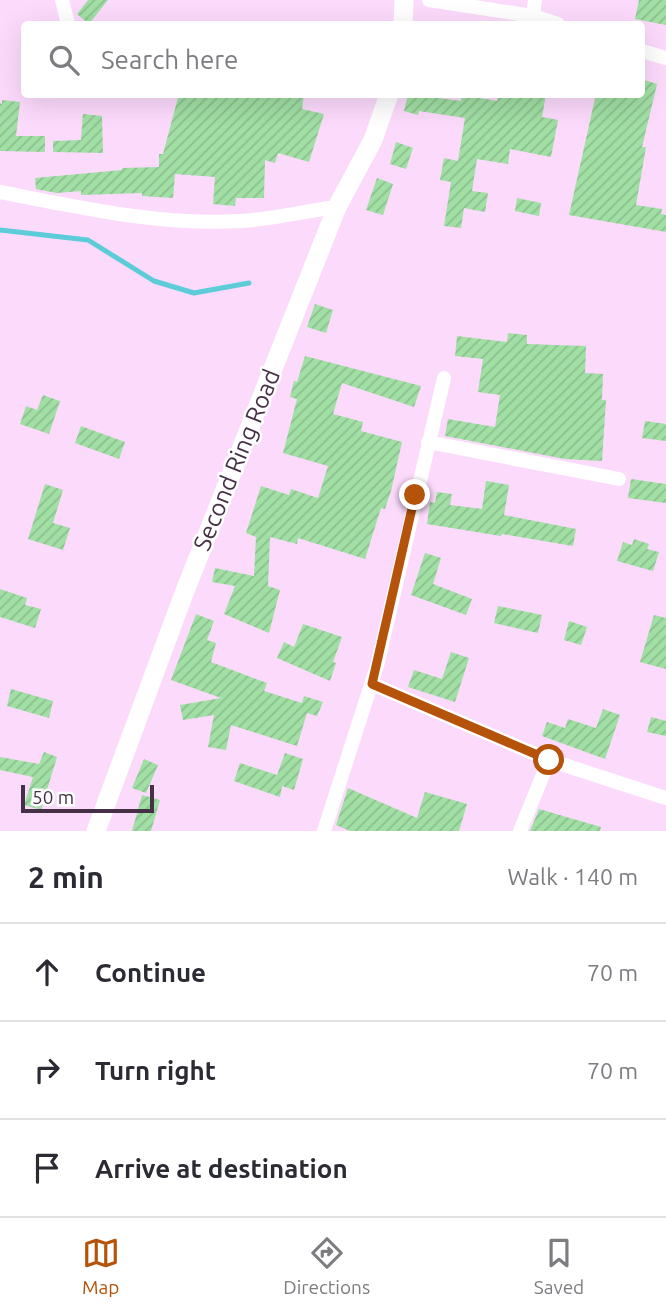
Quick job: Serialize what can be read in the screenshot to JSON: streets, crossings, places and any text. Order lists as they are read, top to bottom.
{
  "streets": {
    "street": ["Second Ring Road"]
  },
  "scale_bar": "50 m",
  "page": {
    "search": "Search here",
    "scale": "50 m",
    "heading": ["2 min", "Walk · 140 m"],
    "list": [
      ["Continue", "70 m"],
      ["Turn right", "70 m"],
      "Arrive at destination"
    ],
    "nav": ["Map", "Directions", "Saved"]
  }
}
